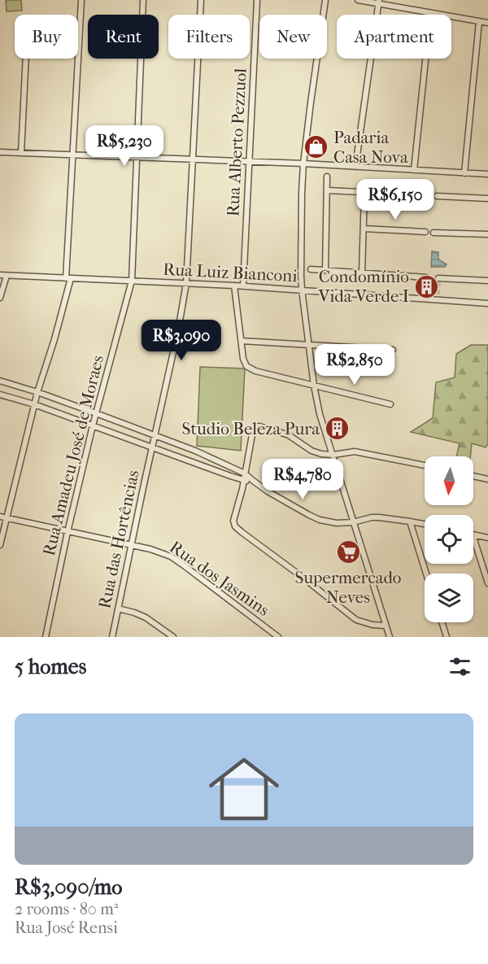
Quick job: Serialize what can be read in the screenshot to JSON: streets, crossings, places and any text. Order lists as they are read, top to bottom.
{
  "streets": {
    "street": [
      "Rua Alberto Pezzuol",
      "Rua Luiz Bianconi",
      "Rua Amadeu José de Moraes",
      "Rua das Hortências",
      "Rua dos Jasmins"
    ]
  },
  "crossings": [
    ["Rua Alberto Pezzuol", "Rua Luiz Bianconi"],
    ["Rua Luiz Bianconi", "Rua Amadeu José de Moraes"],
    ["Rua Luiz Bianconi", "Rua das Hortências"],
    ["Rua Amadeu José de Moraes", "Rua dos Jasmins"],
    ["Rua das Hortências", "Rua dos Jasmins"]
  ],
  "places": {
    "shop": ["Padaria Casa Nova"],
    "building": ["Condomínio Vida Verde I", "Studio Beleza Pura"],
    "supermarket": ["Supermercado Neves"]
  },
  "north": "bottom",
  "page": {
    "chip": [
      "Buy",
      "Rent",
      "Filters",
      "New",
      "Apartment"
    ],
    "price": [
      "R$5,230",
      "R$6,150",
      "R$3,090",
      "R$2,850",
      "R$4,780"
    ],
    "heading": "5 homes",
    "list": [
      {
        "name": "R$3,090/mo",
        "note": "2 rooms · 80 m² · Rua José Rensi"
      }
    ]
  }
}
